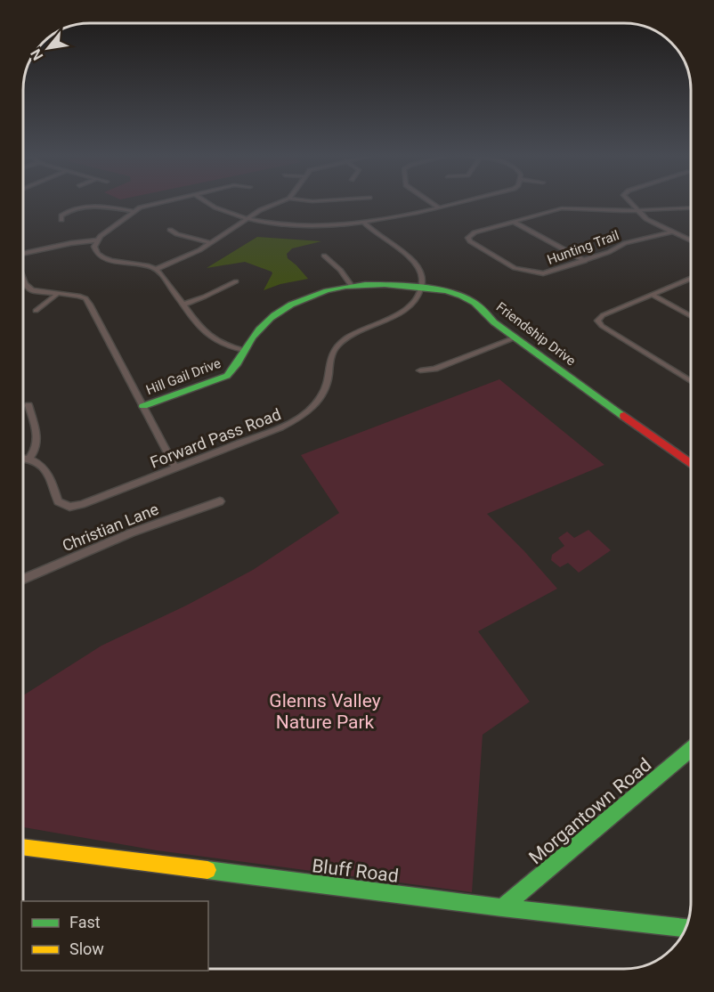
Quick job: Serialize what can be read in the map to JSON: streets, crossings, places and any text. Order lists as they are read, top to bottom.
{
  "streets": {
    "street": [
      "Hunting Trail",
      "Friendship Drive",
      "Hill Gail Drive",
      "Forward Pass Road",
      "Christian Lane",
      "Morgantown Road",
      "Bluff Road"
    ]
  },
  "crossings": [
    ["Friendship Drive", "Hill Gail Drive"],
    ["Friendship Drive", "Forward Pass Road"],
    ["Hill Gail Drive", "Forward Pass Road"],
    ["Morgantown Road", "Bluff Road"]
  ],
  "parks": ["Glenns Valley Nature Park"],
  "legend": ["Fast", "Slow"],
  "north": "bottom left"
}
